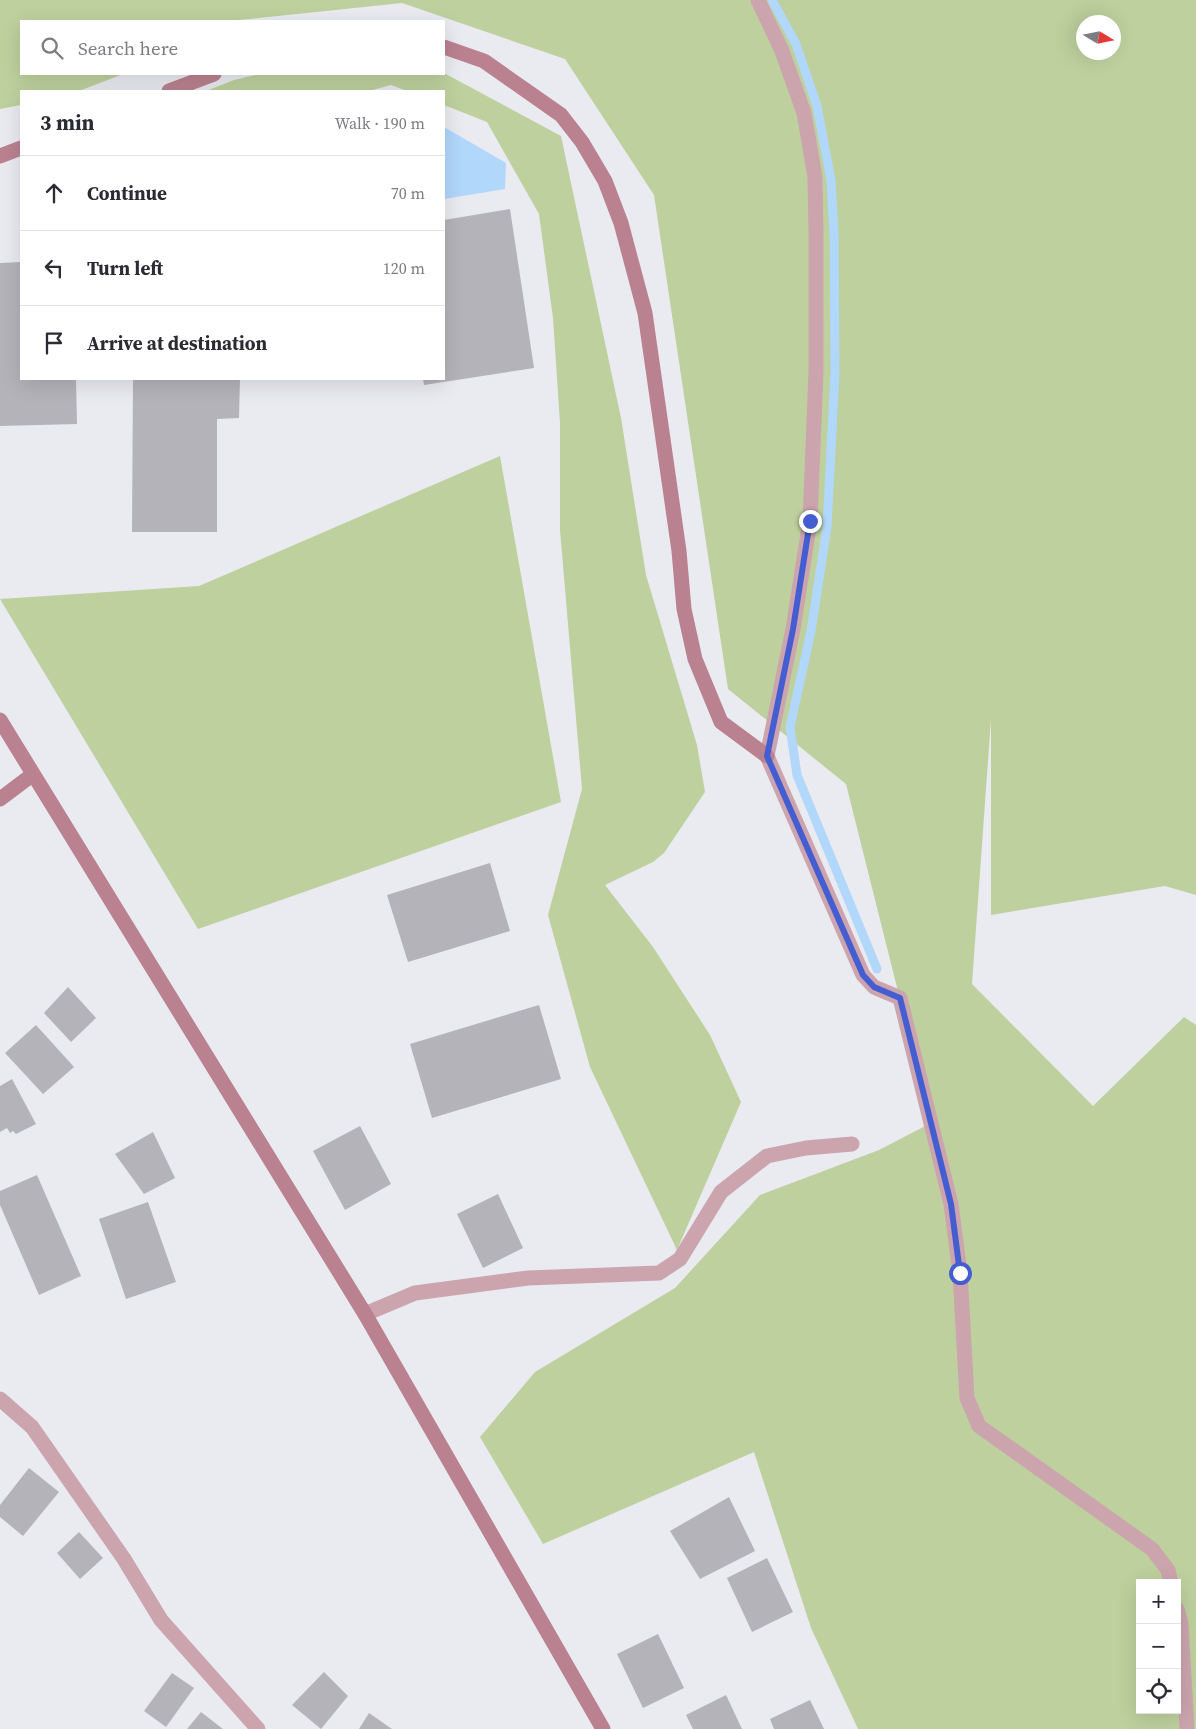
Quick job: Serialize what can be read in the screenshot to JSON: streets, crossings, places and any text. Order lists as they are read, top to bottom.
{
  "north": "right",
  "page": {
    "search": "Search here",
    "heading": ["3 min", "Walk · 190 m"],
    "list": [
      ["Continue", "70 m"],
      ["Turn left", "120 m"],
      "Arrive at destination"
    ],
    "map_buttons": ["+", "−"]
  }
}
